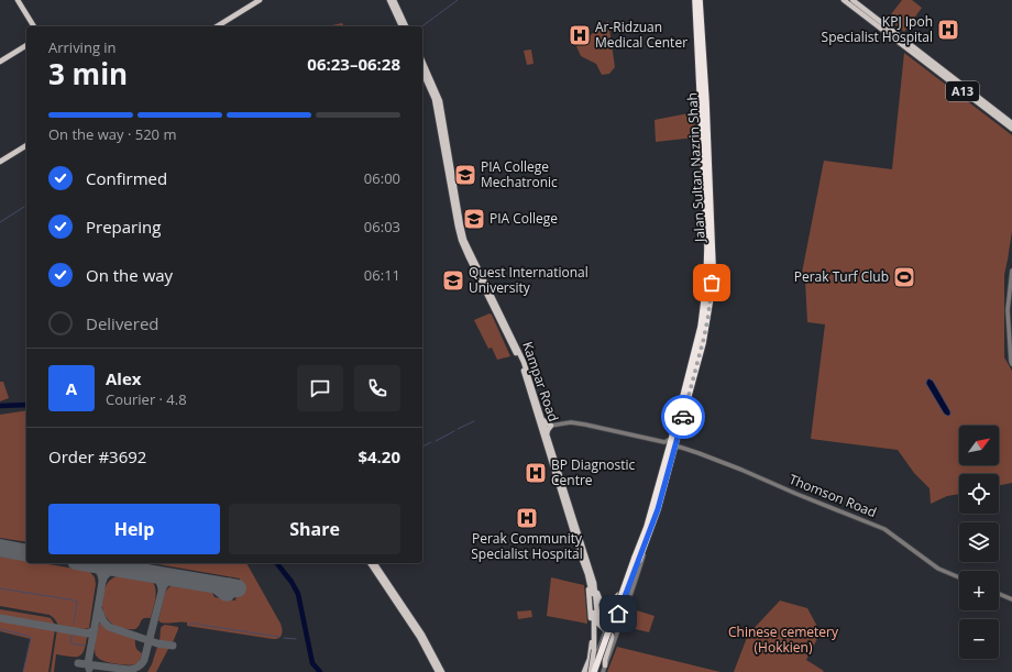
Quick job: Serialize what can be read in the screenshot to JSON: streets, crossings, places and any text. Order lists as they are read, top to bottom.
{
  "streets": {
    "highway": ["Jalan Sultan Nazrin Shah"],
    "main road": ["A13", "Kampar Road"],
    "street": ["Thomson Road"]
  },
  "crossings": [
    ["Jalan Sultan Nazrin Shah", "Thomson Road"]
  ],
  "parks": ["Chinese cemetery (Hokkien)"],
  "places": {
    "hospital": [
      "KPJ Ipoh Specialist Hospital",
      "Ar-Ridzuan Medical Center",
      "BP Diagnostic Centre",
      "Perak Community Specialist Hospital"
    ],
    "school or university": ["PIA College Mechatronic", "PIA College", "Quest International University"],
    "sports": ["Perak Turf Club"]
  },
  "north": "top right",
  "page": {
    "heading": ["3 min", "Arriving in", "06:23–06:28"],
    "panel": [
      "Alex",
      "Courier · 4.8",
      "Order #3692",
      "$4.20"
    ],
    "bar": "On the way · 520 m",
    "list": [
      ["Confirmed", "06:00"],
      ["Preparing", "06:03"],
      ["On the way", "06:11"],
      "Delivered"
    ],
    "round": "A",
    "map_buttons": ["+", "−"],
    "buttons": ["Help", "Share"]
  }
}
